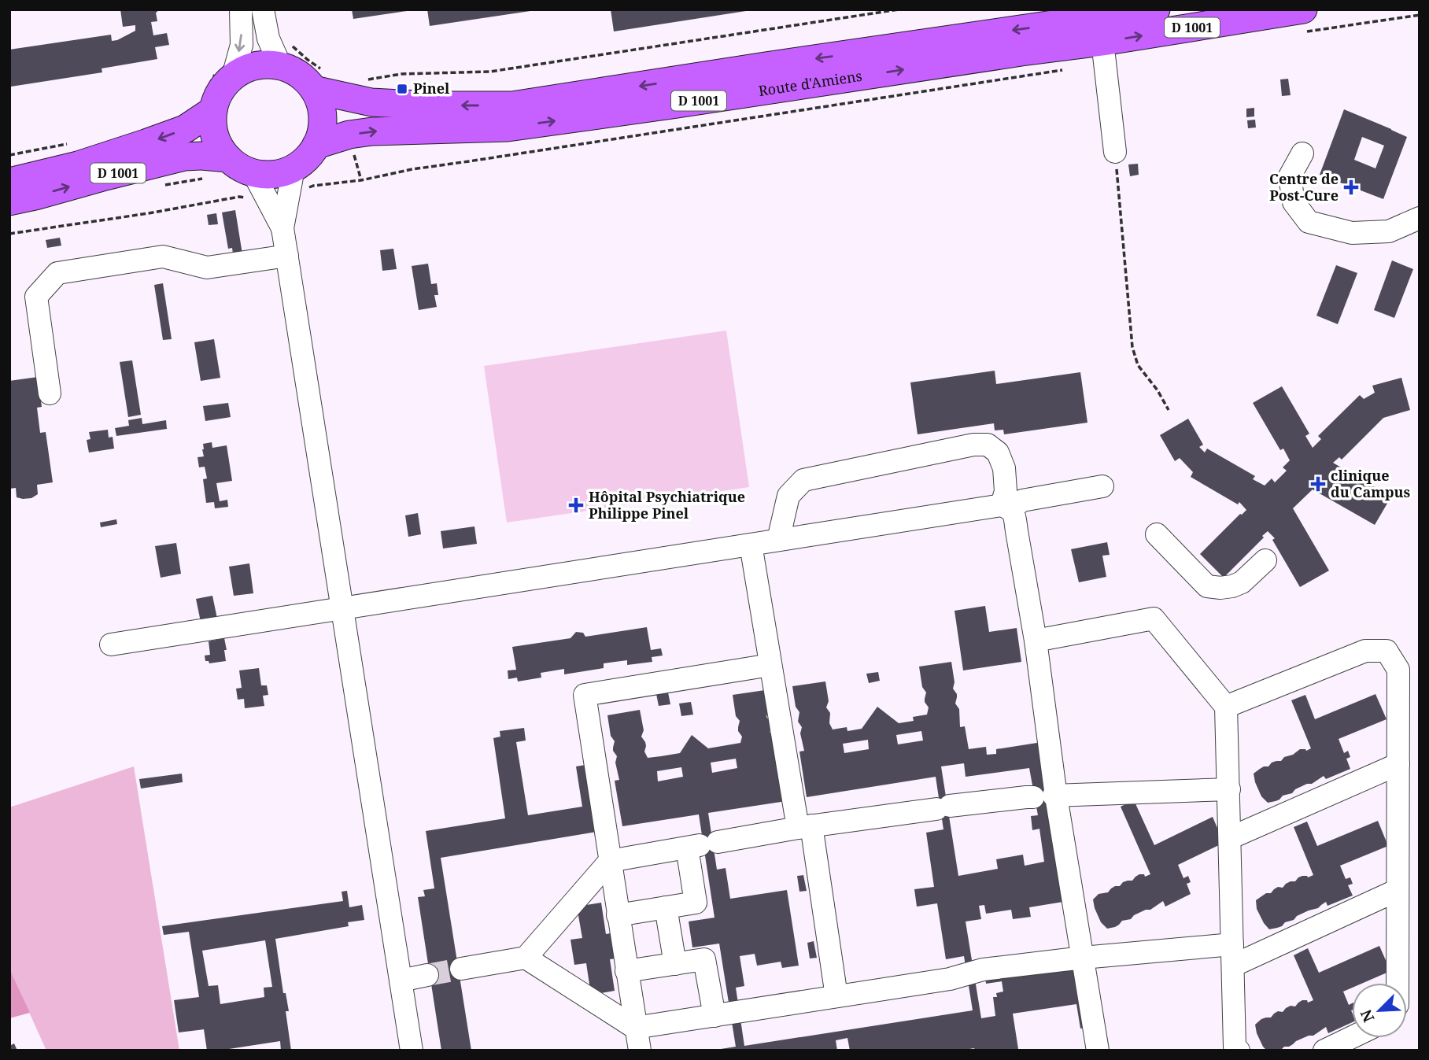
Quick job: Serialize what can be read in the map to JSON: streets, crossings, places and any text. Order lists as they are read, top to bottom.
{
  "streets": {
    "main road": ["D 1001", "Route d'Amiens"]
  },
  "crossings": [
    ["D 1001", "Route d'Amiens"]
  ],
  "places": {
    "transit": ["Pinel"],
    "health": ["Centre de Post-Cure", "clinique du Campus", "Hôpital Psychiatrique Philippe Pinel"]
  },
  "north": "bottom left"
}
